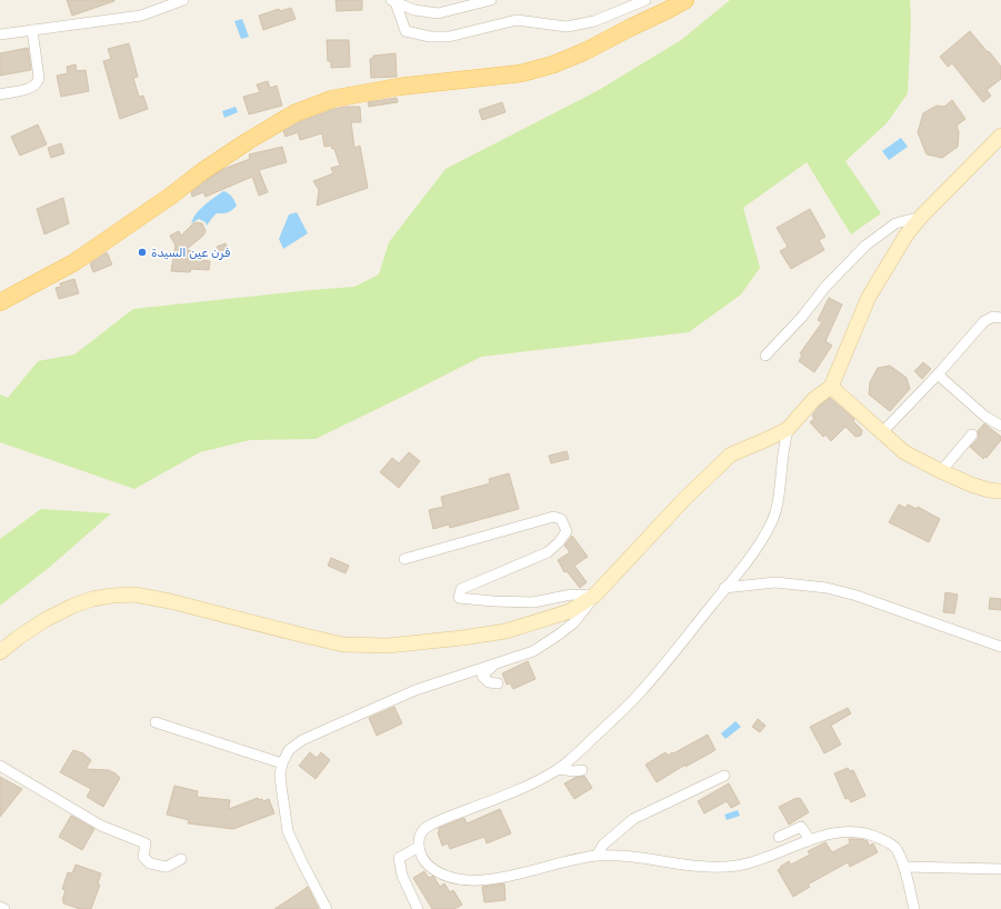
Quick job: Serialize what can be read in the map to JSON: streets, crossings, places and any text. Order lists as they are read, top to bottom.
{
  "places": ["فرن عين السيدة"]
}
